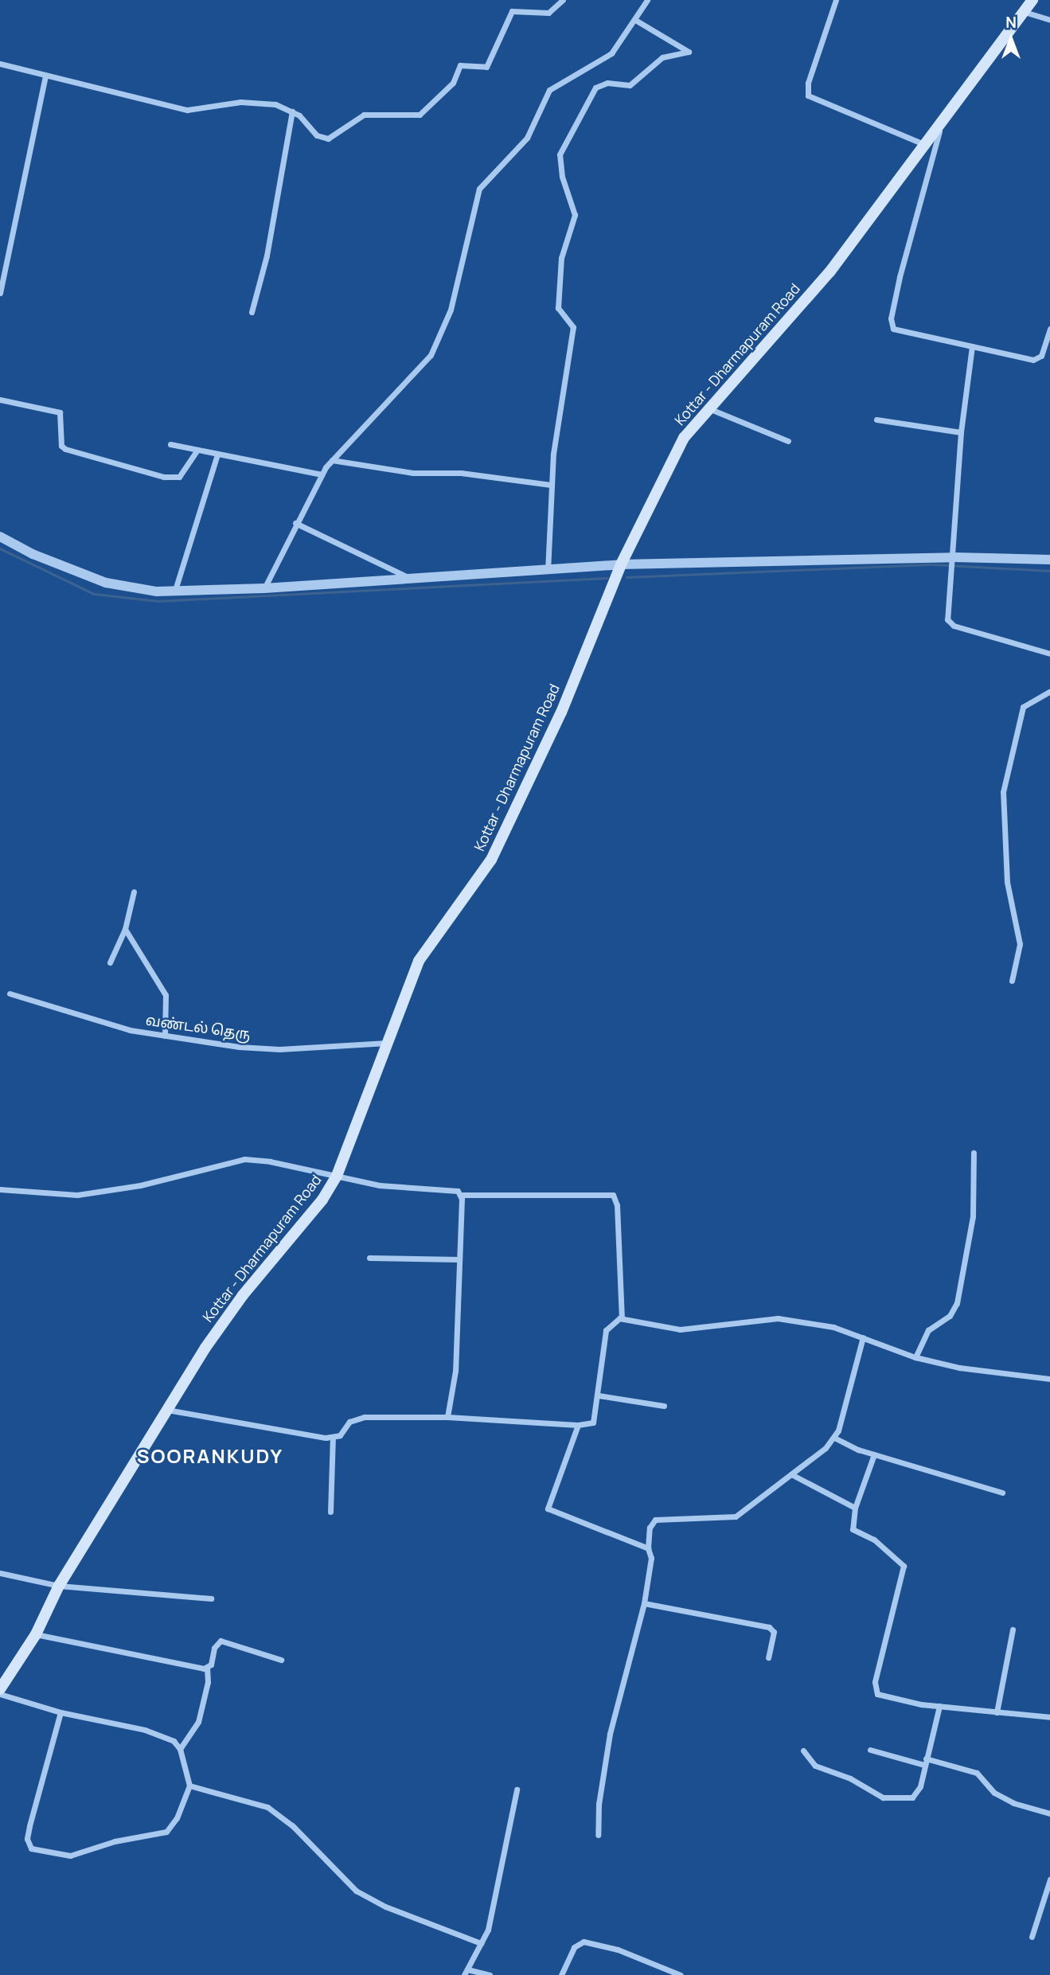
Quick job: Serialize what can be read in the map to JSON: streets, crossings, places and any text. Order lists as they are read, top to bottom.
{
  "streets": {
    "main road": ["Kottar - Dharmapuram Road"],
    "street": ["வண்டல் தெரு"]
  },
  "crossings": [
    ["Kottar - Dharmapuram Road", "வண்டல் தெரு"]
  ],
  "districts": ["SOORANKUDY"],
  "north": "top"
}
